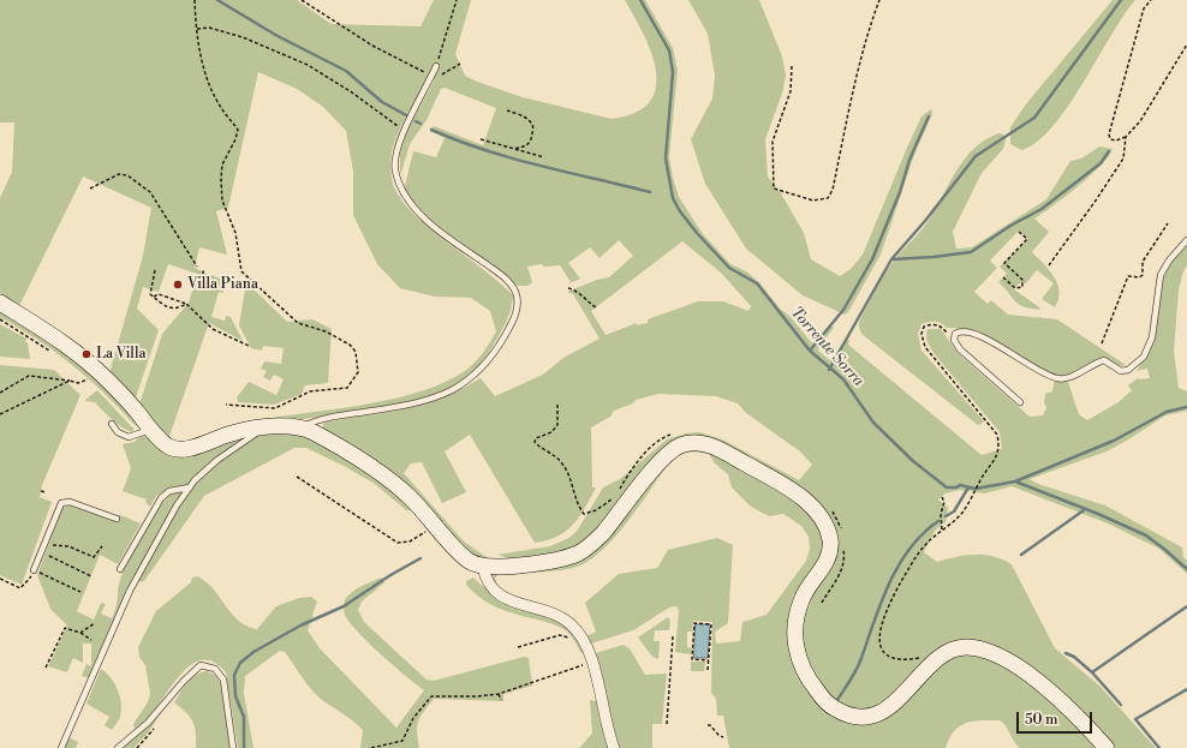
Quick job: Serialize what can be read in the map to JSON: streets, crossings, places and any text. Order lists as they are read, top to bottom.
{
  "water": ["Torrente Sorra"],
  "places": ["Villa Piana", "La Villa"],
  "scale_bar": "50 m"
}
